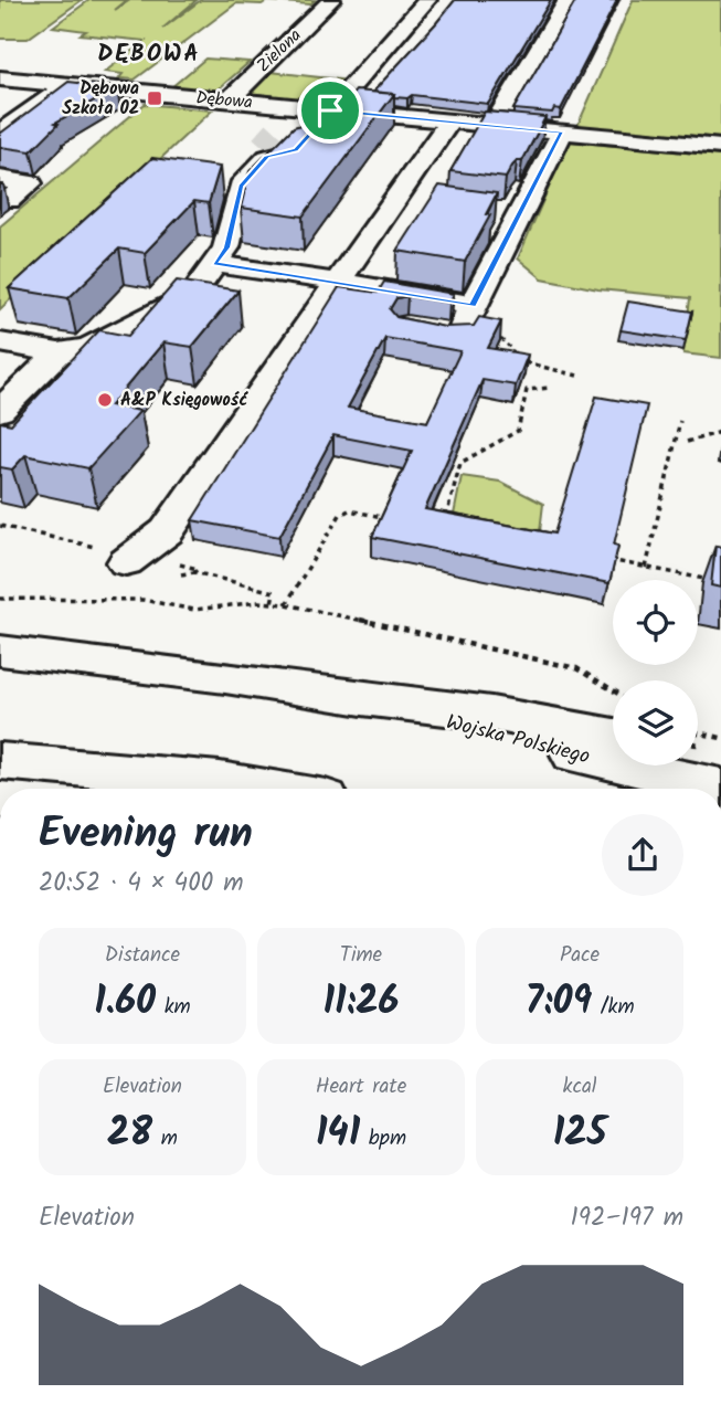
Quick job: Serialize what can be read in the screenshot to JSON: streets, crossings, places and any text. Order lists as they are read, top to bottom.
{
  "streets": {
    "street": ["Zielona", "Dębowa", "Wojska Polskiego"]
  },
  "crossings": [
    ["Zielona", "Dębowa"]
  ],
  "districts": ["DĘBOWA"],
  "places": {
    "transit": ["Dębowa Szkoła 02"],
    "other": ["A&P Księgowość"]
  },
  "page": {
    "heading": ["Evening run", "20:52 · 4 × 400 m"],
    "stats": [
      ["Distance", "1.60 km"],
      ["Time", "11:26"],
      ["Pace", "7:09 /km"],
      ["Elevation", "28 m"],
      ["Heart rate", "141 bpm"],
      ["kcal", "125"]
    ],
    "chart": ["Elevation", "192–197 m"]
  }
}
